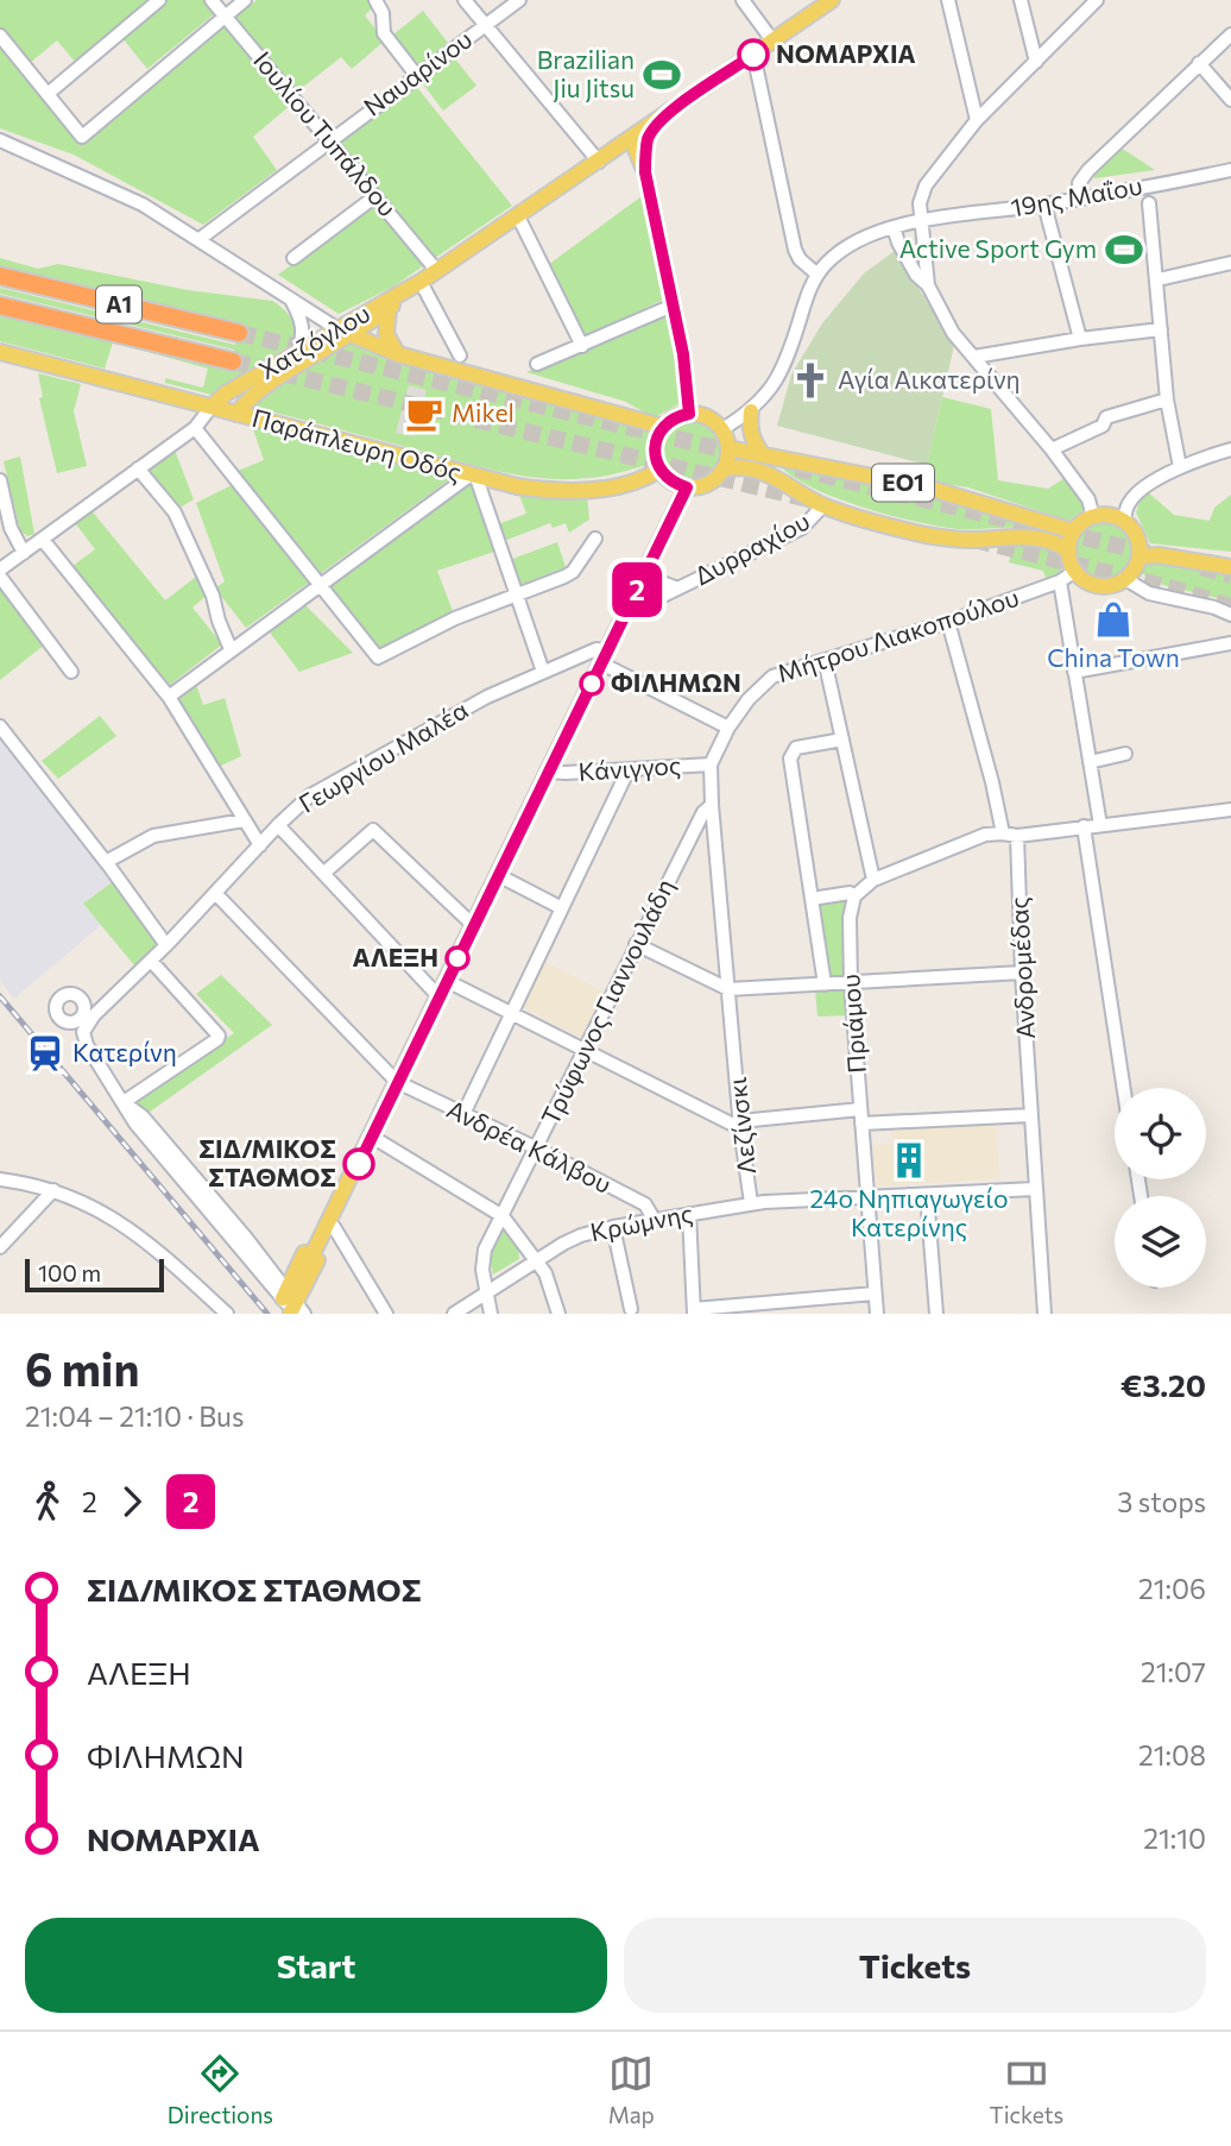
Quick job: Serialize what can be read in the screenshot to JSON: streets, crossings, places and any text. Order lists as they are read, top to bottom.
{
  "streets": {
    "highway": ["Α1"],
    "main road": ["Χατζόγλου", "Παράπλευρη Οδός", "ΕΟ1"],
    "street": [
      "Ναυαρίνου",
      "Ιουλίου Τυπάλδου",
      "19ης Μαΐου",
      "Δυρραχίου",
      "Μήτρου Λιακοπούλου",
      "Γεωργίου Μαλέα",
      "Κάνιγγος",
      "Ανδρομέδας",
      "Τρύφωνος Γιαννουλάδη",
      "Πριάμου",
      "Λεζίνσκι",
      "Ανδρέα Κάλβου",
      "Κρώμνης"
    ]
  },
  "crossings": [
    ["Ναυαρίνου", "Ιουλίου Τυπάλδου"],
    ["Ιουλίου Τυπάλδου", "Χατζόγλου"],
    ["Χατζόγλου", "Παράπλευρη Οδός"],
    ["Παράπλευρη Οδός", "ΕΟ1"],
    ["ΕΟ1", "Δυρραχίου"],
    ["ΕΟ1", "Μήτρου Λιακοπούλου"],
    ["Μήτρου Λιακοπούλου", "Κάνιγγος"],
    ["Μήτρου Λιακοπούλου", "Λεζίνσκι"],
    ["Κάνιγγος", "Λεζίνσκι"],
    ["Ανδρομέδας", "Λεζίνσκι"],
    ["Τρύφωνος Γιαννουλάδη", "Λεζίνσκι"],
    ["Τρύφωνος Γιαννουλάδη", "Ανδρέα Κάλβου"],
    ["Τρύφωνος Γιαννουλάδη", "Κρώμνης"],
    ["Πριάμου", "Λεζίνσκι"],
    ["Λεζίνσκι", "Κρώμνης"],
    ["Ανδρέα Κάλβου", "Κρώμνης"]
  ],
  "places": {
    "other": [
      "ΝΟΜΑΡΧΙΑ",
      "ΦΙΛΗΜΩΝ",
      "ΑΛΕΞΗ",
      "ΣΙΔ/ΜΙΚΟΣ ΣΤΑΘΜΟΣ"
    ],
    "sports": ["Brazilian Jiu Jitsu", "Active Sport Gym"],
    "church": ["Αγία Αικατερίνη"],
    "cafe": ["Mikel"],
    "shop": ["China Town"],
    "station": ["Κατερίνη"],
    "building": ["24ο Νηπιαγωγείο Κατερίνης"]
  },
  "lines": ["bus line 2"],
  "scale_bar": "100 m",
  "page": {
    "on_map": "2",
    "scale": "100 m",
    "heading": ["6 min", "21:04 – 21:10 · Bus", "€3.20"],
    "legs": ["2", "2", "3 stops"],
    "list": [
      {
        "name": "ΣΙΔ/ΜΙΚΟΣ ΣΤΑΘΜΟΣ",
        "value": "21:06"
      },
      {
        "name": "ΑΛΕΞΗ",
        "value": "21:07"
      },
      {
        "name": "ΦΙΛΗΜΩΝ",
        "value": "21:08"
      },
      {
        "name": "ΝΟΜΑΡΧΙΑ",
        "value": "21:10"
      }
    ],
    "buttons": ["Start", "Tickets"],
    "tabs": ["Directions", "Map", "Tickets"]
  }
}
